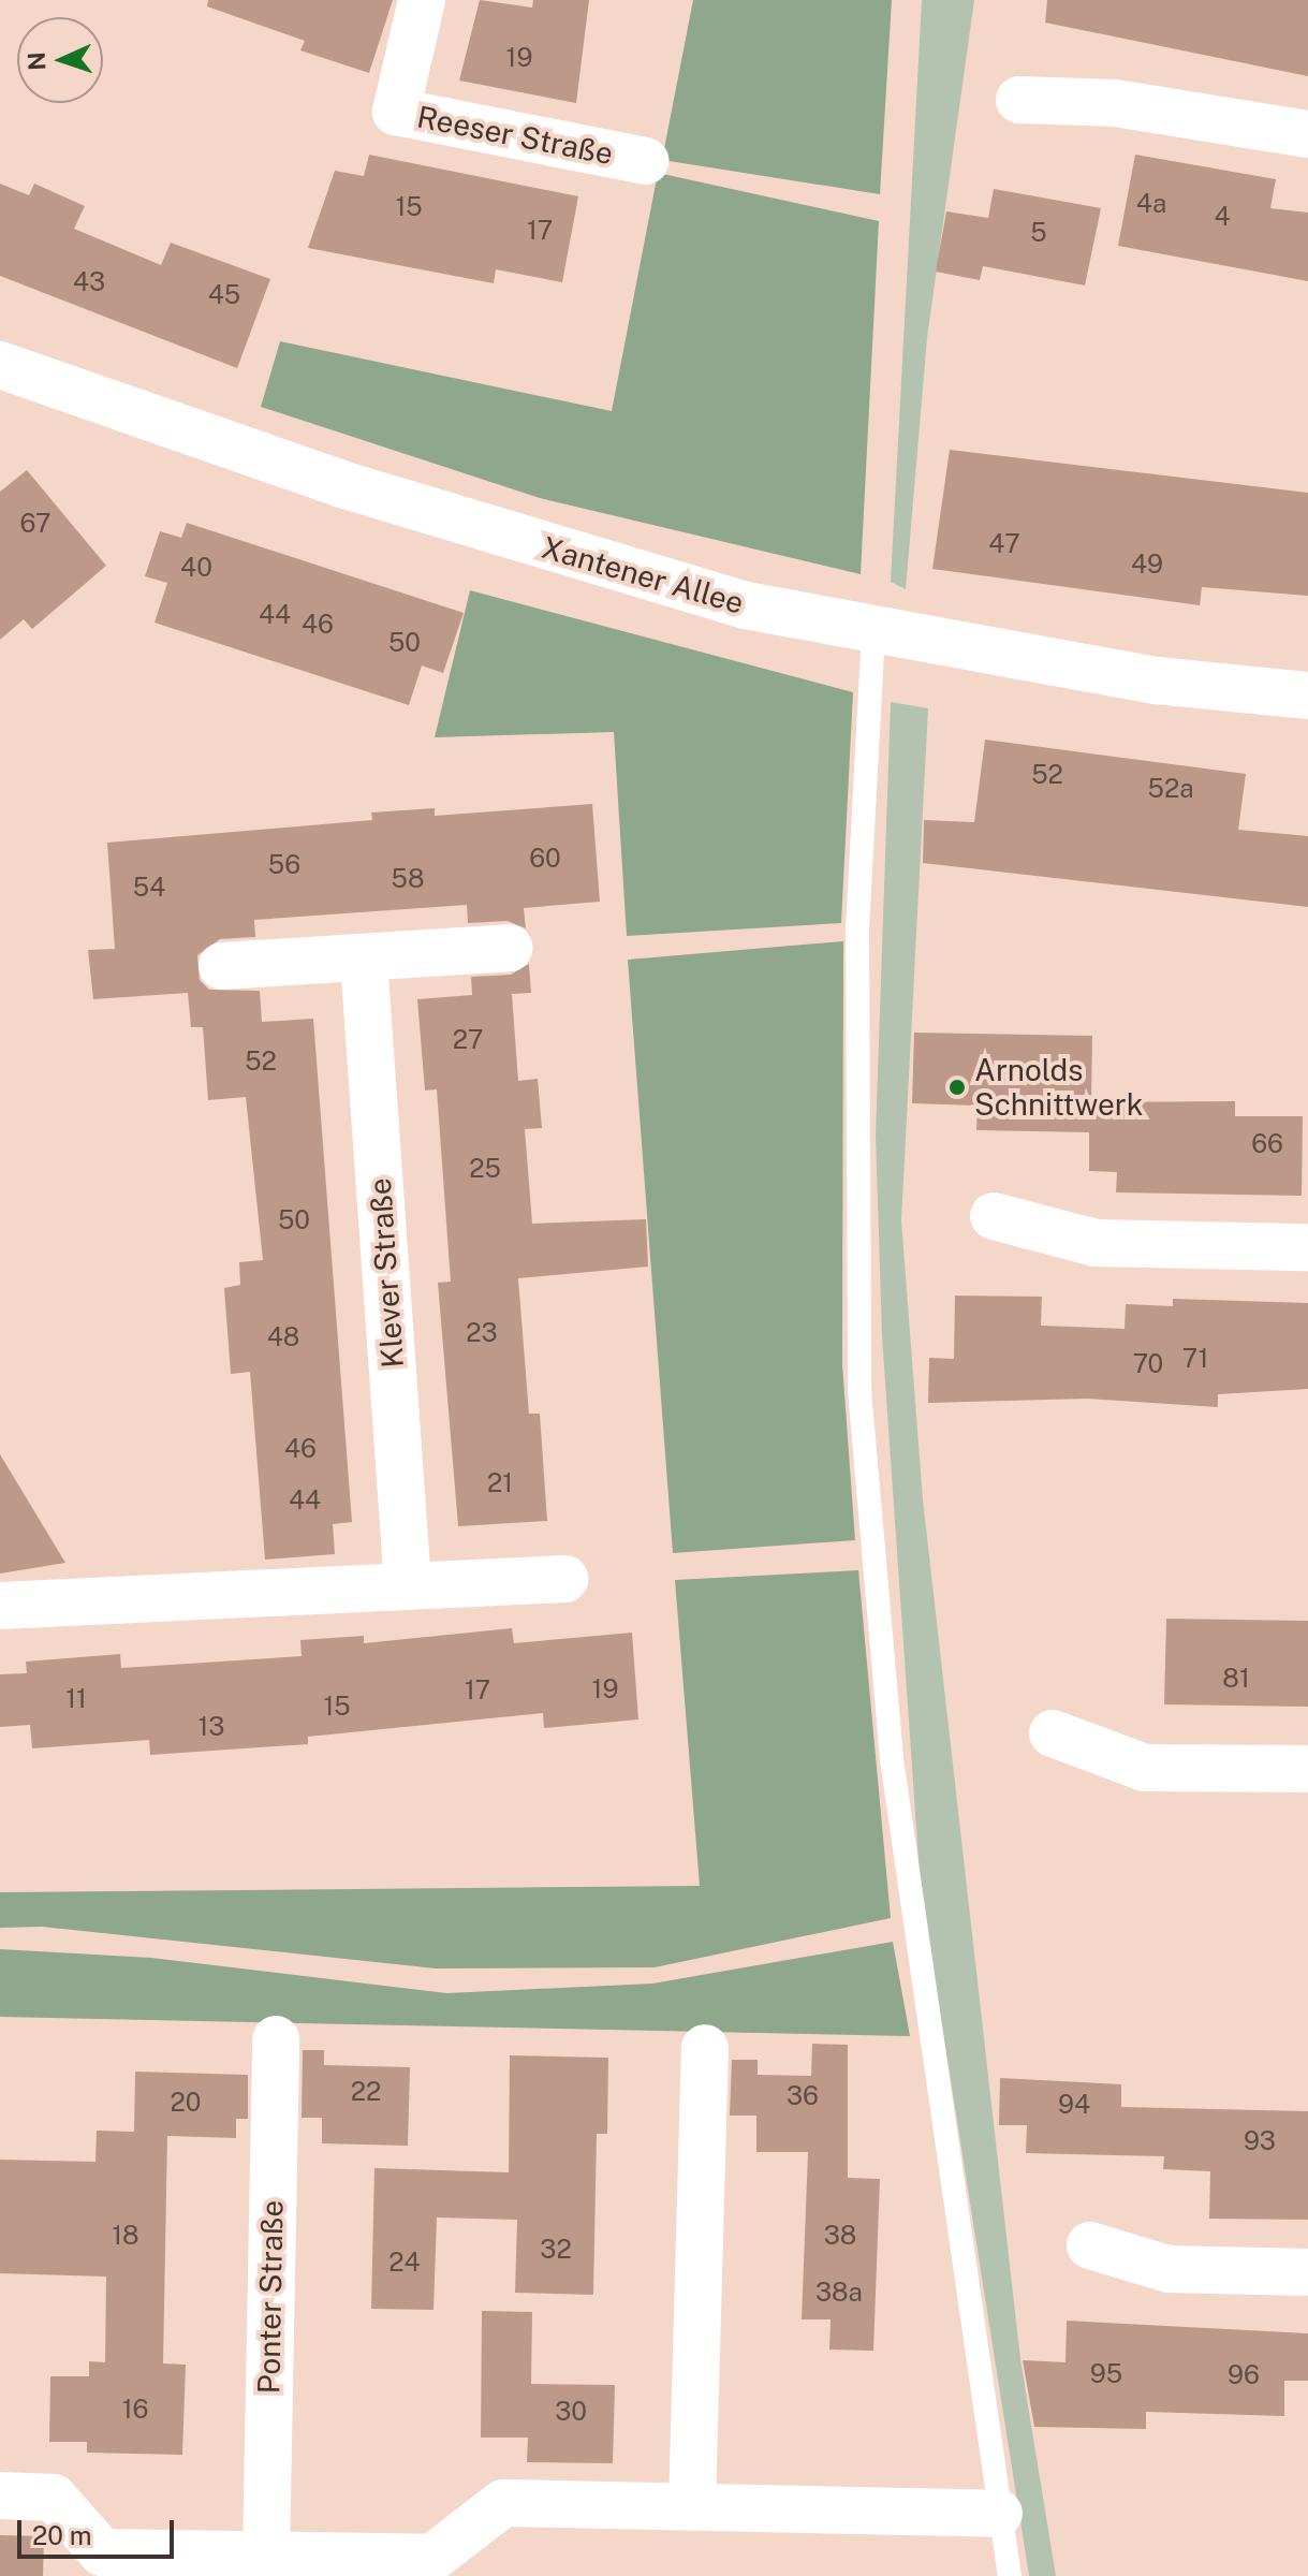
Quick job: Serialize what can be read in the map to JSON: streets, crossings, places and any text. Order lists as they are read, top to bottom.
{
  "streets": {
    "street": [
      "Reeser Straße",
      "Xantener Allee",
      "Klever Straße",
      "Ponter Straße"
    ]
  },
  "places": ["Arnolds Schnittwerk"],
  "house_numbers": [
    "19",
    "4a",
    "15",
    "4",
    "17",
    "5",
    "43",
    "45",
    "67",
    "47",
    "49",
    "40",
    "44",
    "46",
    "50",
    "52",
    "52a",
    "60",
    "56",
    "58",
    "54",
    "27",
    "52",
    "66",
    "25",
    "50",
    "23",
    "48",
    "71",
    "70",
    "46",
    "21",
    "44",
    "81",
    "19",
    "17",
    "11",
    "15",
    "13",
    "22",
    "36",
    "20",
    "94",
    "93",
    "18",
    "38",
    "32",
    "24",
    "38a",
    "95",
    "96",
    "16",
    "30"
  ],
  "scale_bar": "20 m",
  "north": "left"
}
